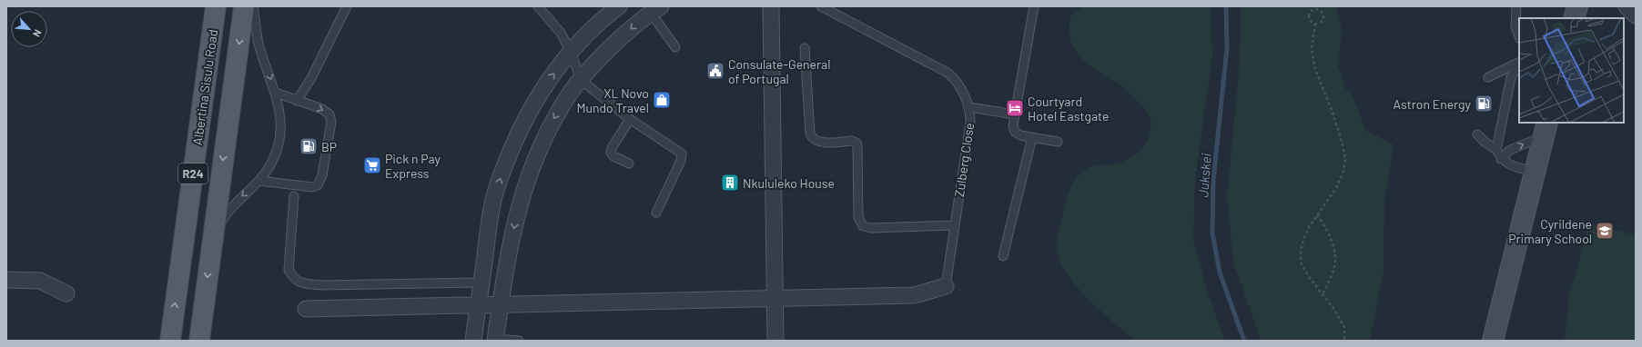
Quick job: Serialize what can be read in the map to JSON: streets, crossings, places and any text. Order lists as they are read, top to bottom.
{
  "streets": {
    "main road": ["Albertina Sisulu Road", "R24"],
    "lane": ["Zulberg Close"]
  },
  "water": ["Jukskei"],
  "places": {
    "public building": ["Consulate-General of Portugal"],
    "shop": ["XL Novo Mundo Travel"],
    "fuel station": ["Astron Energy", "BP"],
    "hotel": ["Courtyard Hotel Eastgate"],
    "supermarket": ["Pick n Pay Express"],
    "building": ["Nkululeko House"],
    "school or university": ["Cyrildene Primary School"]
  },
  "north": "bottom right"
}
